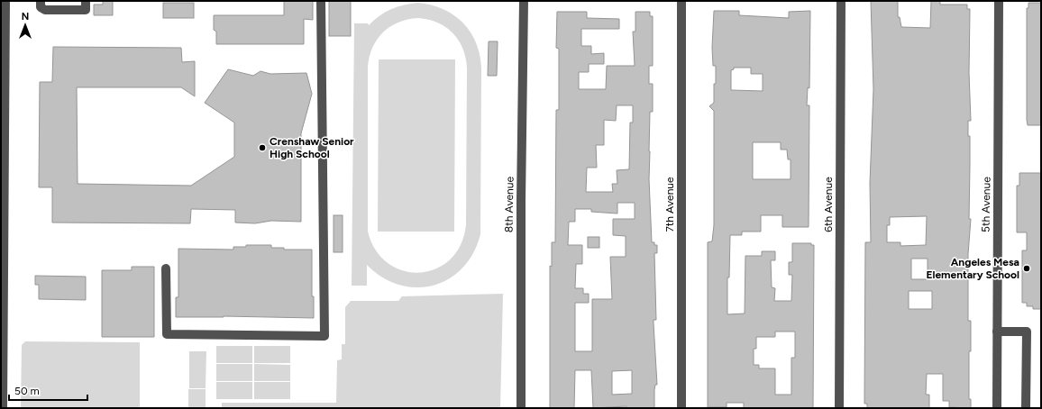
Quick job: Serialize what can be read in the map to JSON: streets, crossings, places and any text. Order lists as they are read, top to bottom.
{
  "streets": {
    "street": [
      "8th Avenue",
      "7th Avenue",
      "6th Avenue",
      "5th Avenue"
    ]
  },
  "places": ["Crenshaw Senior High School", "Angeles Mesa Elementary School"],
  "scale_bar": "50 m",
  "north": "top"
}
